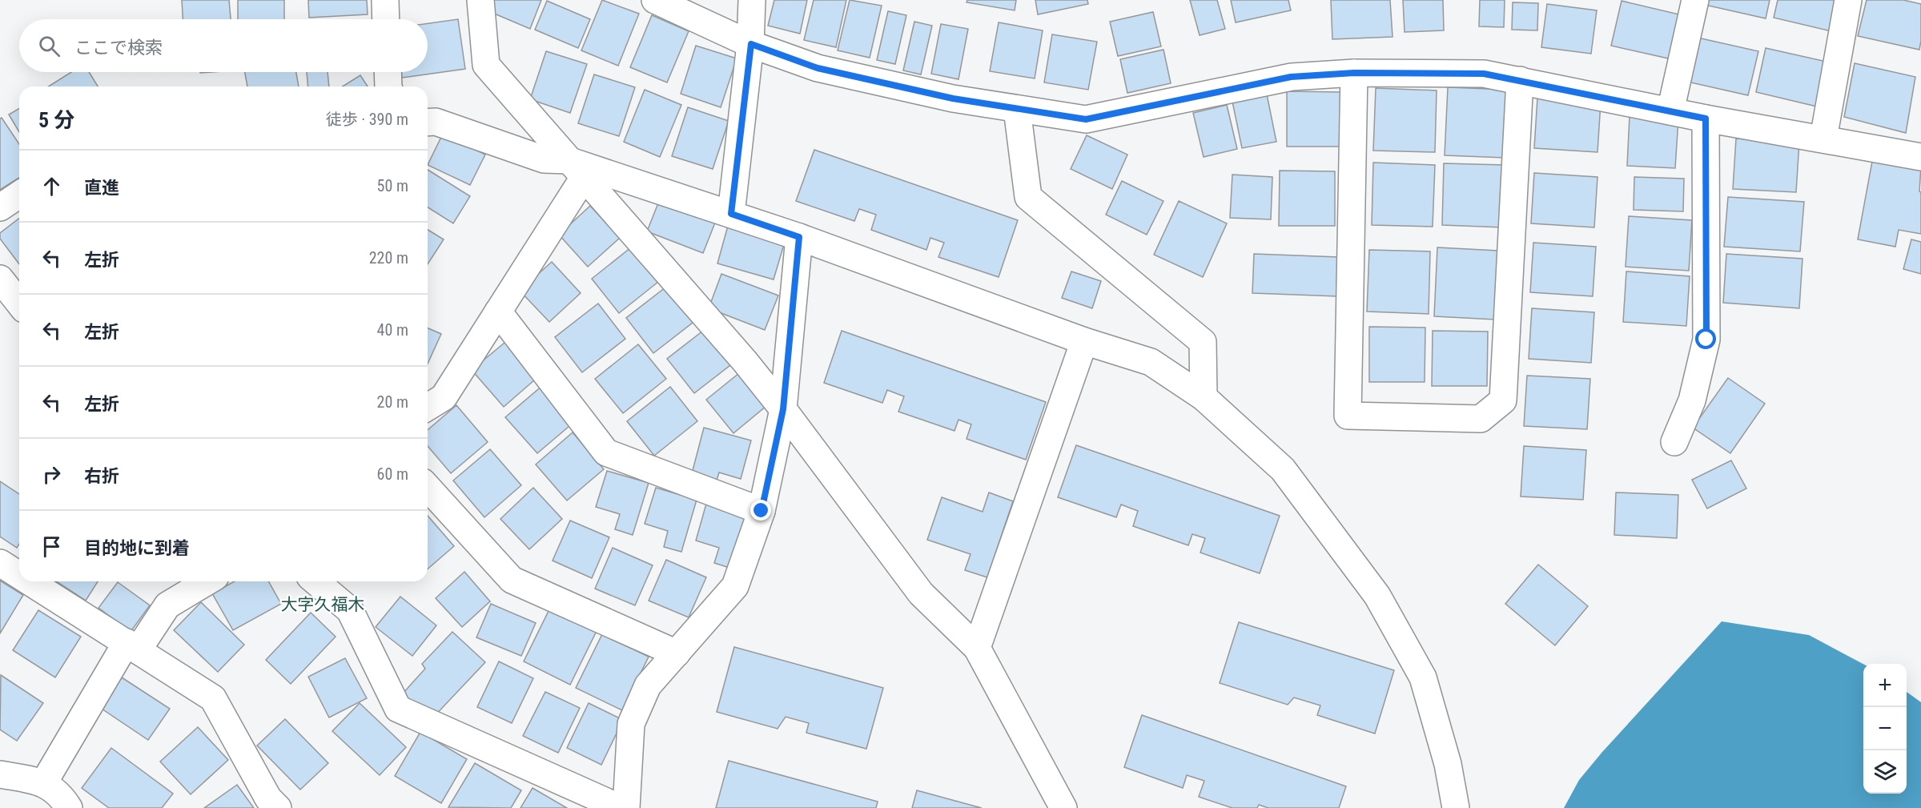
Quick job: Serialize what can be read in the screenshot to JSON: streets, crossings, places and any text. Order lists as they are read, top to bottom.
{
  "districts": ["大字久福木"],
  "page": {
    "search": "ここで検索",
    "heading": ["5 分", "徒歩 · 390 m"],
    "list": [
      ["直進", "50 m"],
      ["左折", "220 m"],
      ["左折", "40 m"],
      ["左折", "20 m"],
      ["右折", "60 m"],
      "目的地に到着"
    ],
    "map_buttons": ["+", "−"]
  }
}
